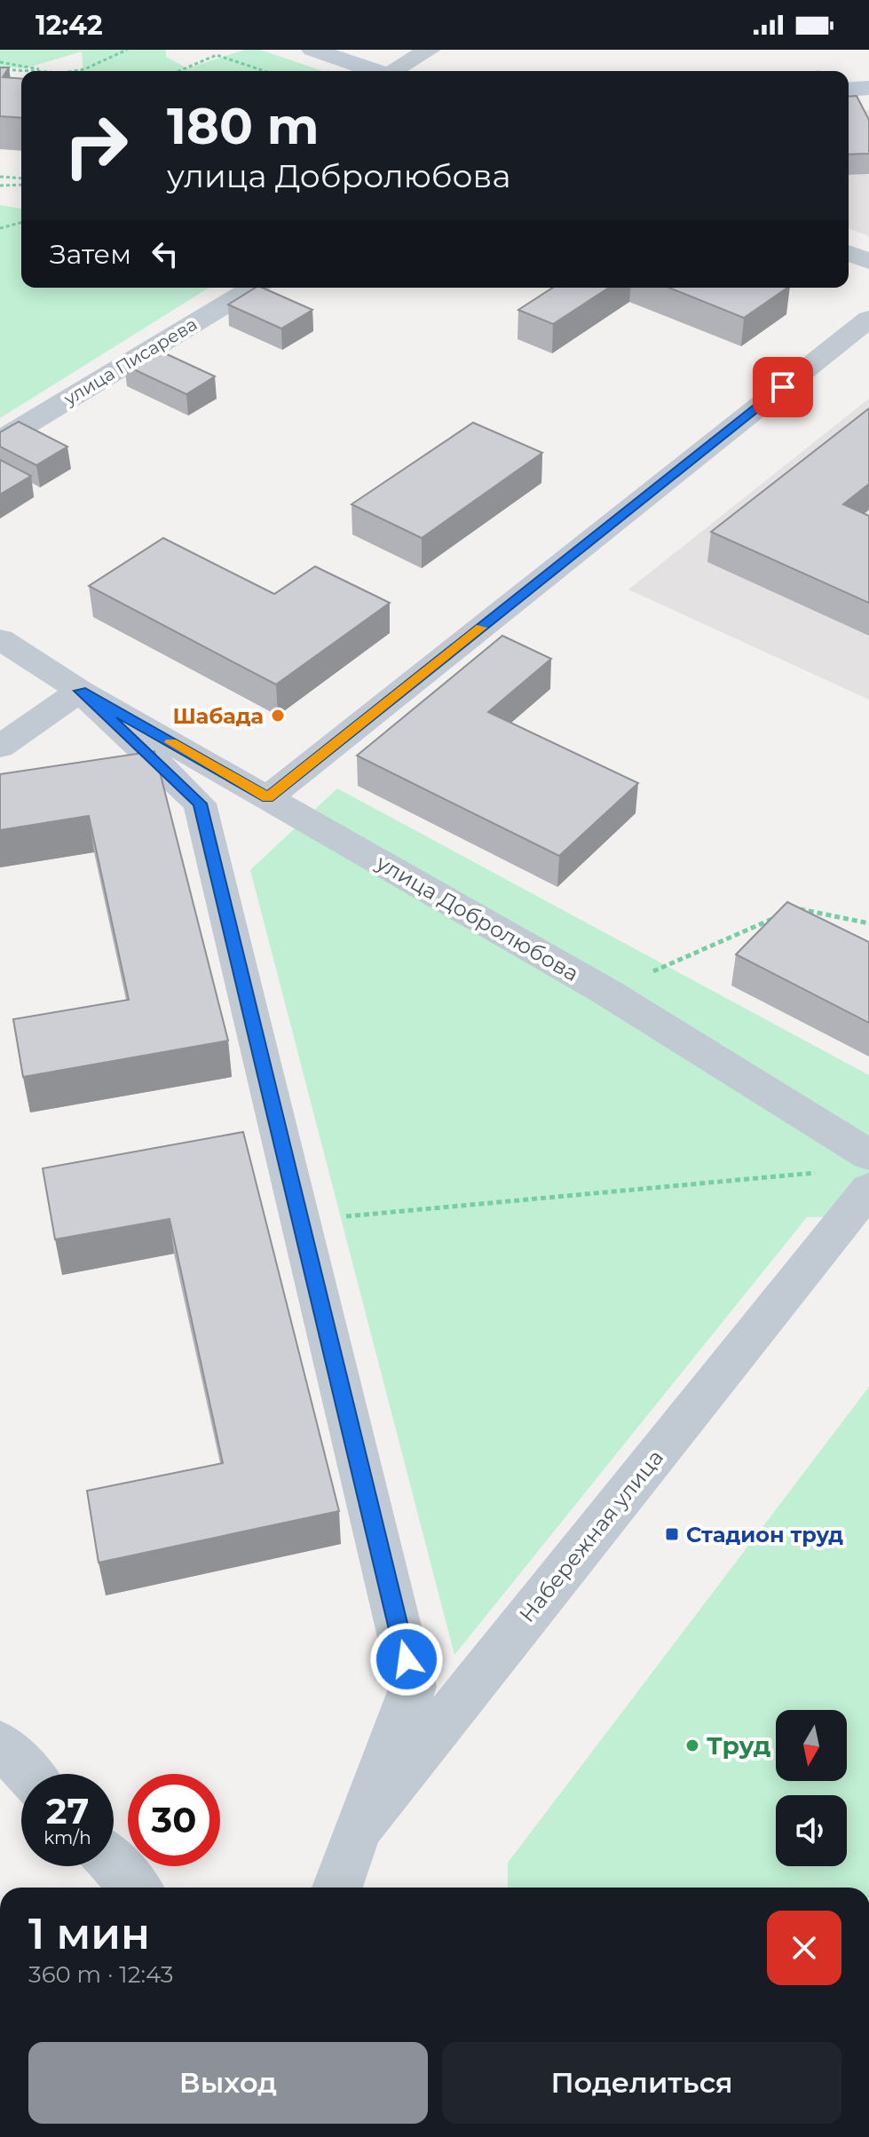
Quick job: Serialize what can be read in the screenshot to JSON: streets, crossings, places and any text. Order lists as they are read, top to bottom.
{
  "streets": {
    "street": ["улица Писарева", "улица Добролюбова", "Набережная улица"]
  },
  "crossings": [
    ["улица Добролюбова", "Набережная улица"]
  ],
  "places": {
    "other": ["Шабада", "Труд"],
    "transit": ["Стадион труд"]
  },
  "north": "bottom",
  "page": {
    "status": "12:42",
    "turn": ["180 m", "улица Добролюбова"],
    "then": "Затем",
    "speed": "27 km/h",
    "limit": "30",
    "heading": ["1 мин", "360 m · 12:43"],
    "buttons": ["Выход", "Поделиться"]
  }
}
